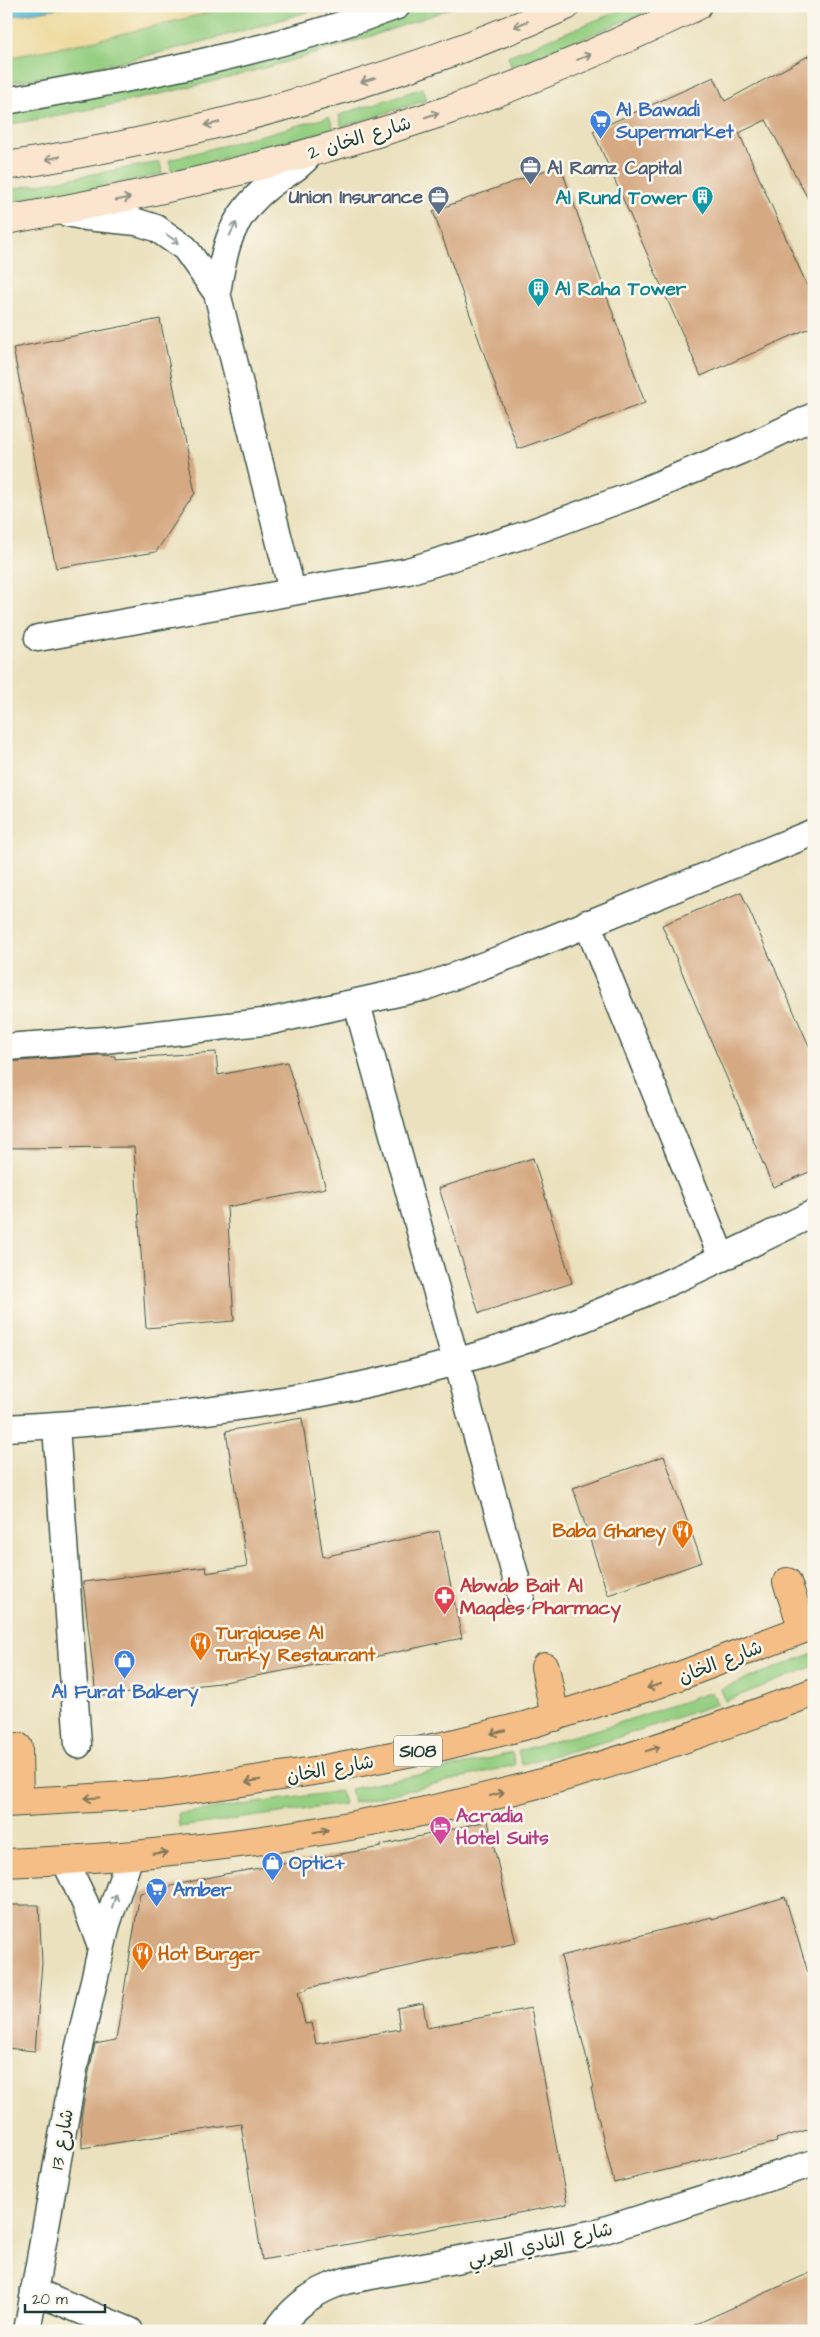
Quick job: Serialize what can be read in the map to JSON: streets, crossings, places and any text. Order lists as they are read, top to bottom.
{
  "streets": {
    "main road": ["شارع الخان 2", "شارع الخان", "S108"],
    "street": ["شارع 13", "شارع النادي العربي"]
  },
  "places": {
    "supermarket": ["Al Bawadi Supermarket", "Amber"],
    "office": ["Al Ramz Capital", "Union Insurance"],
    "building": ["Al Rund Tower", "Al Raha Tower"],
    "restaurant": ["Baba Ghaney", "Turqiouse Al Turky Restaurant", "Hot Burger"],
    "pharmacy": ["Abwab Bait Al Maqdes Pharmacy"],
    "shop": ["Al Furat Bakery", "Optic+"],
    "hotel": ["Acradia Hotel Suits"]
  },
  "scale_bar": "20 m"
}
